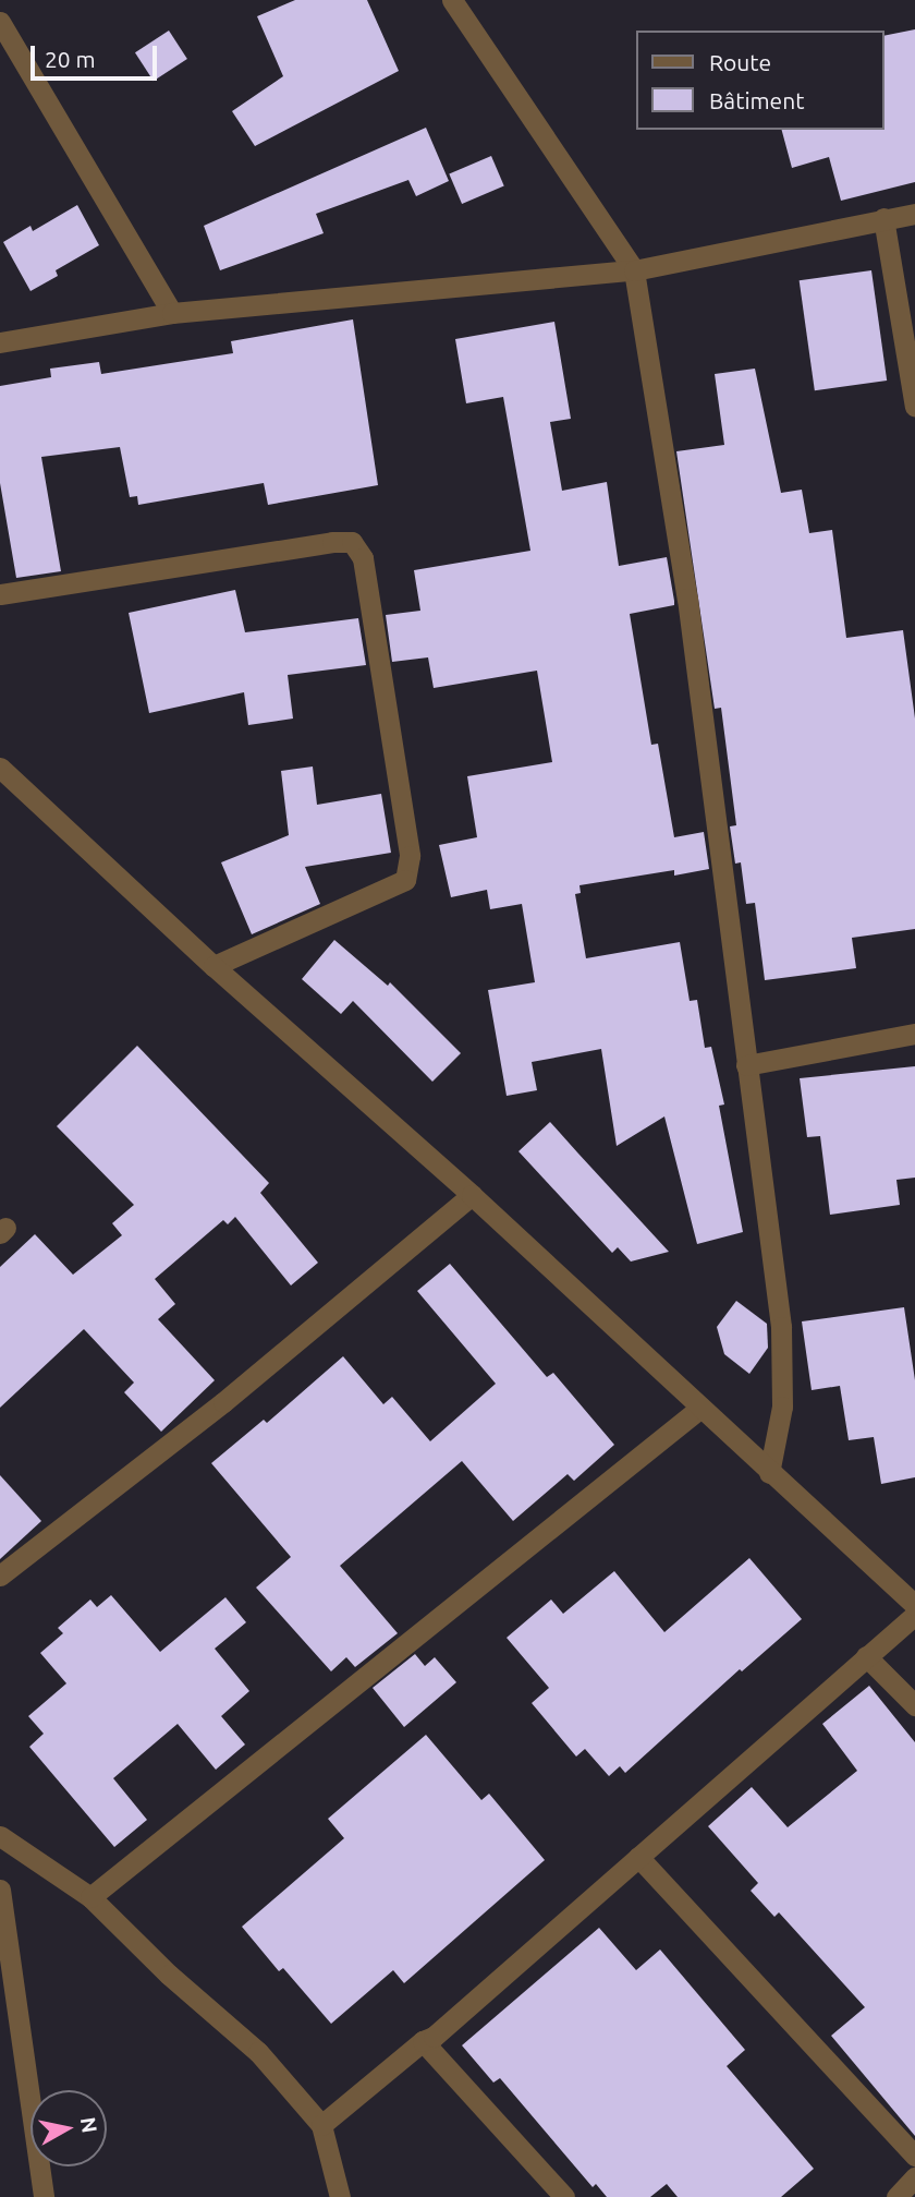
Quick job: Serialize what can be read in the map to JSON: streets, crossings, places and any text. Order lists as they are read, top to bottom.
{
  "legend": ["Route", "Bâtiment"],
  "scale_bar": "20 m",
  "north": "right"
}
